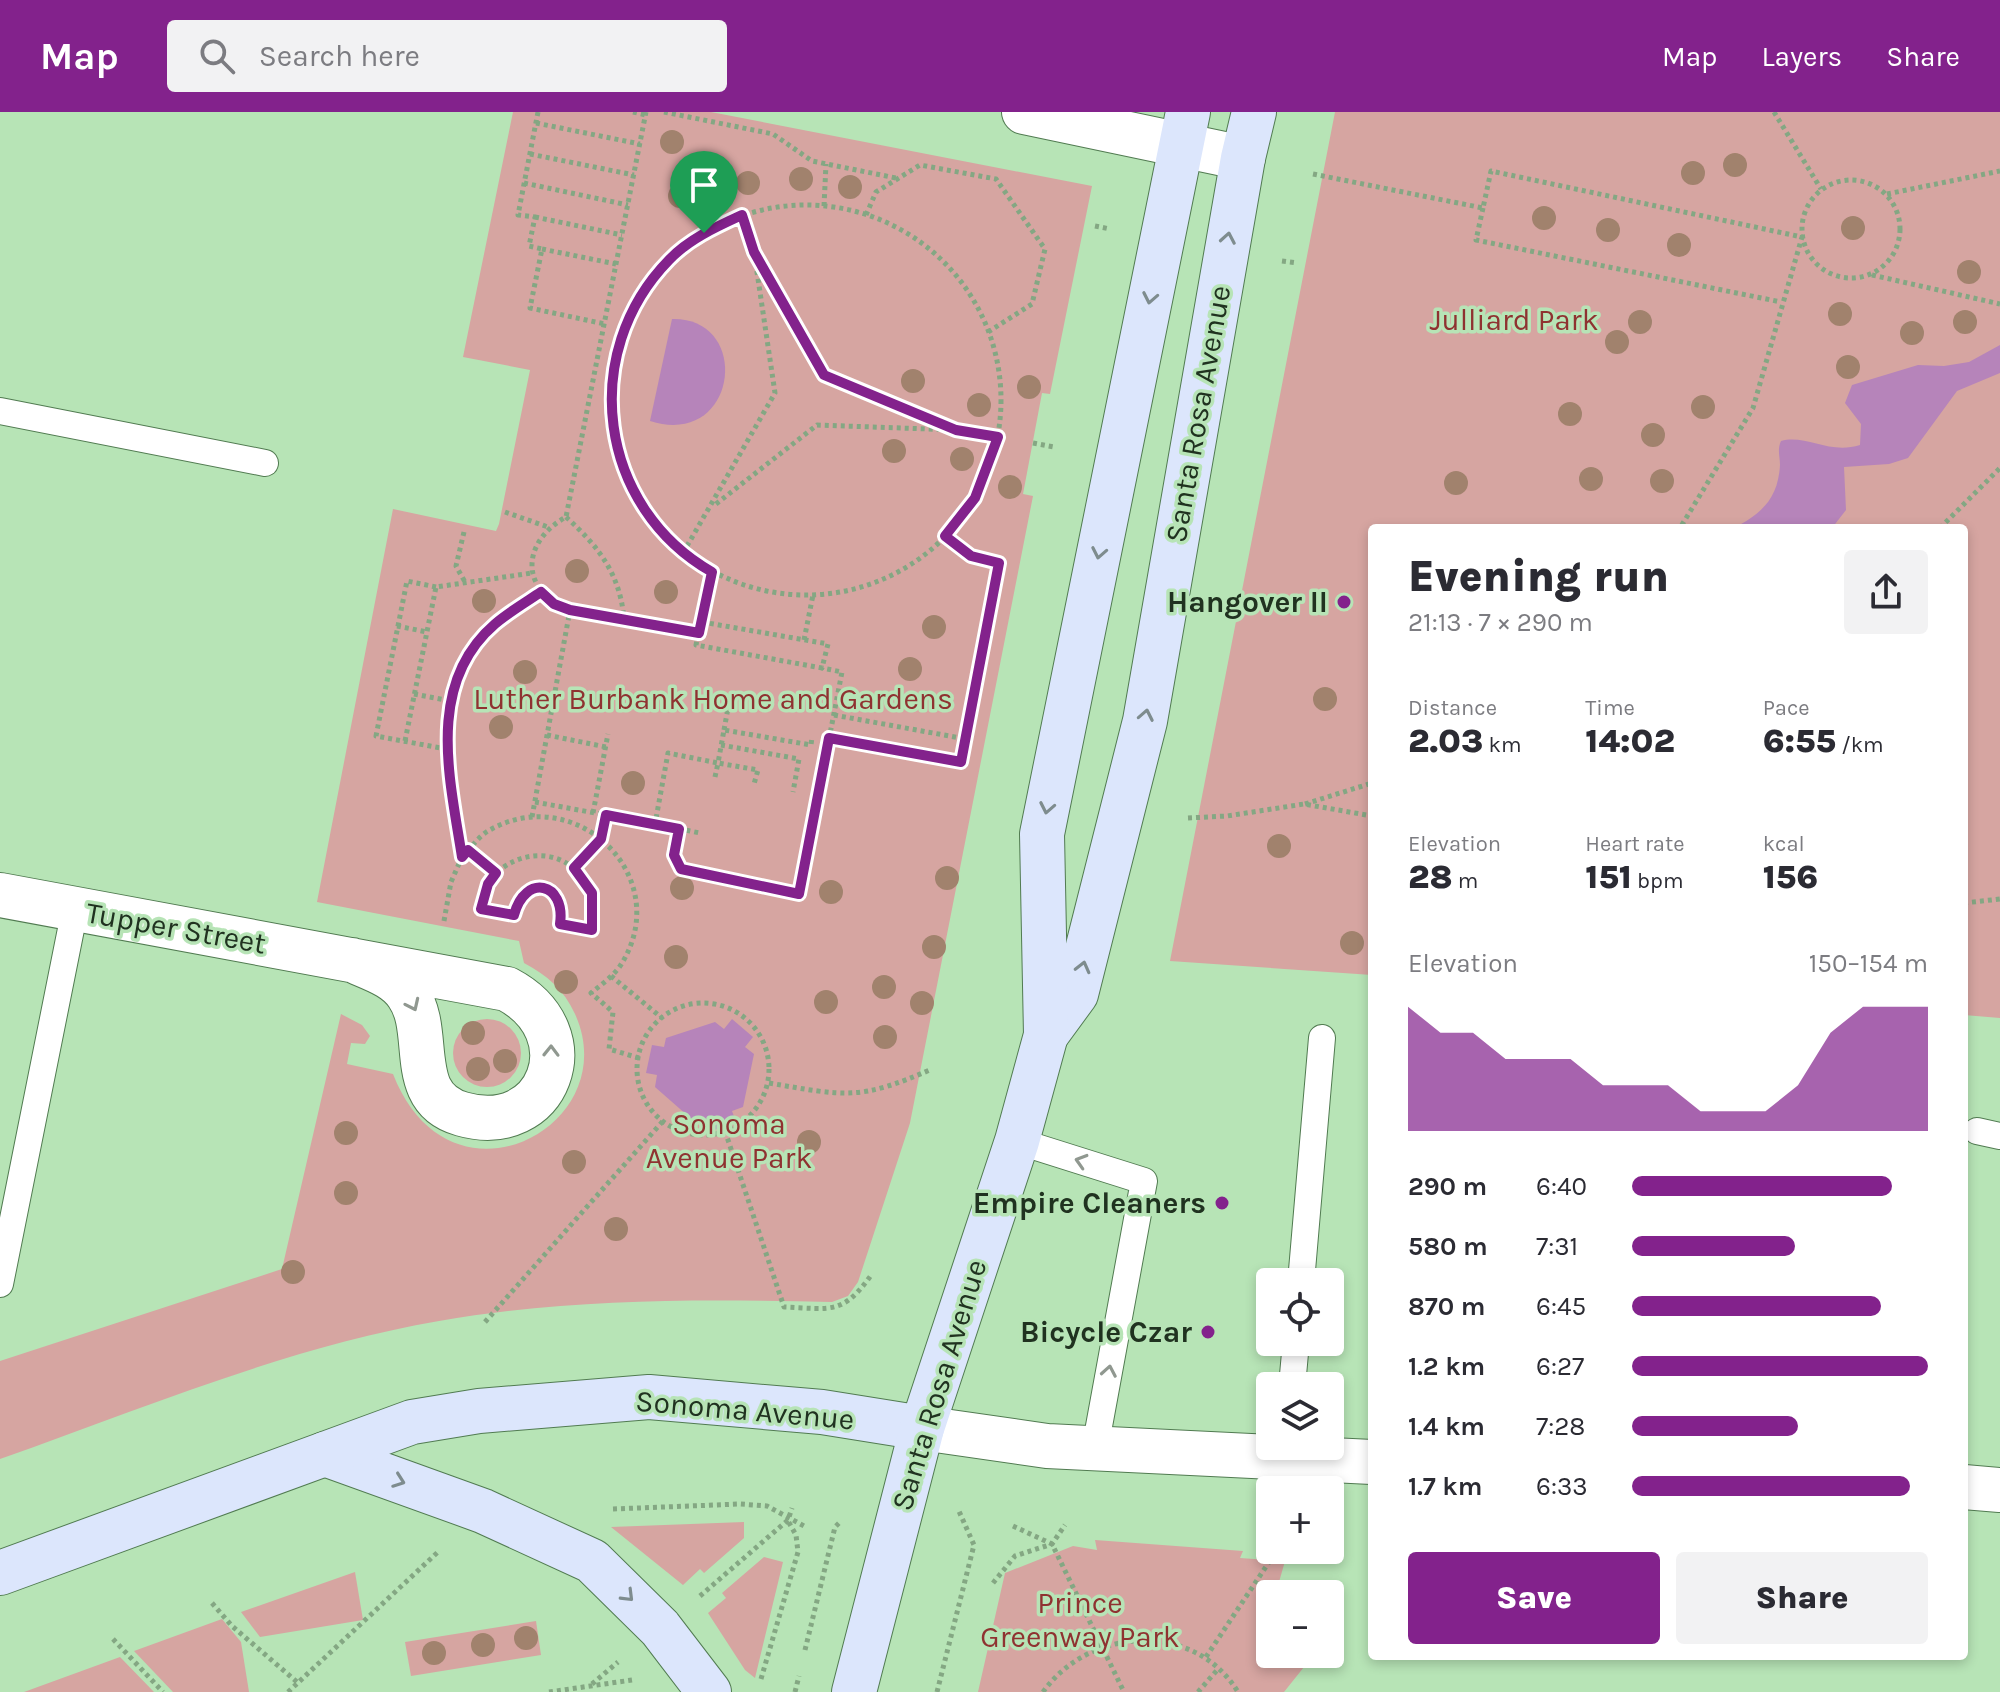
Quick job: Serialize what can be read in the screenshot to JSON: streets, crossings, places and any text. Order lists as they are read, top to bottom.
{
  "streets": {
    "main road": ["Santa Rosa Avenue", "Sonoma Avenue"],
    "street": ["Tupper Street"]
  },
  "crossings": [
    ["Santa Rosa Avenue", "Sonoma Avenue"]
  ],
  "parks": [
    "Julliard Park",
    "Luther Burbank Home and Gardens",
    "Sonoma Avenue Park",
    "Prince Greenway Park"
  ],
  "places": ["Hangover II", "Empire Cleaners", "Bicycle Czar"],
  "page": {
    "header": "Map",
    "search": "Search here",
    "nav": ["Map", "Layers", "Share"],
    "heading": ["Evening run", "21:13 · 7 × 290 m"],
    "stats": [
      ["Distance", "2.03 km"],
      ["Time", "14:02"],
      ["Pace", "6:55 /km"],
      ["Elevation", "28 m"],
      ["Heart rate", "151 bpm"],
      ["kcal", "156"]
    ],
    "chart": ["Elevation", "150–154 m"],
    "list": [
      {
        "name": "290 m",
        "note": "6:40"
      },
      {
        "name": "580 m",
        "note": "7:31"
      },
      {
        "name": "870 m",
        "note": "6:45"
      },
      {
        "name": "1.2 km",
        "note": "6:27"
      },
      {
        "name": "1.4 km",
        "note": "7:28"
      },
      {
        "name": "1.7 km",
        "note": "6:33"
      }
    ],
    "map_buttons": ["+", "−"],
    "buttons": ["Save", "Share"]
  }
}
